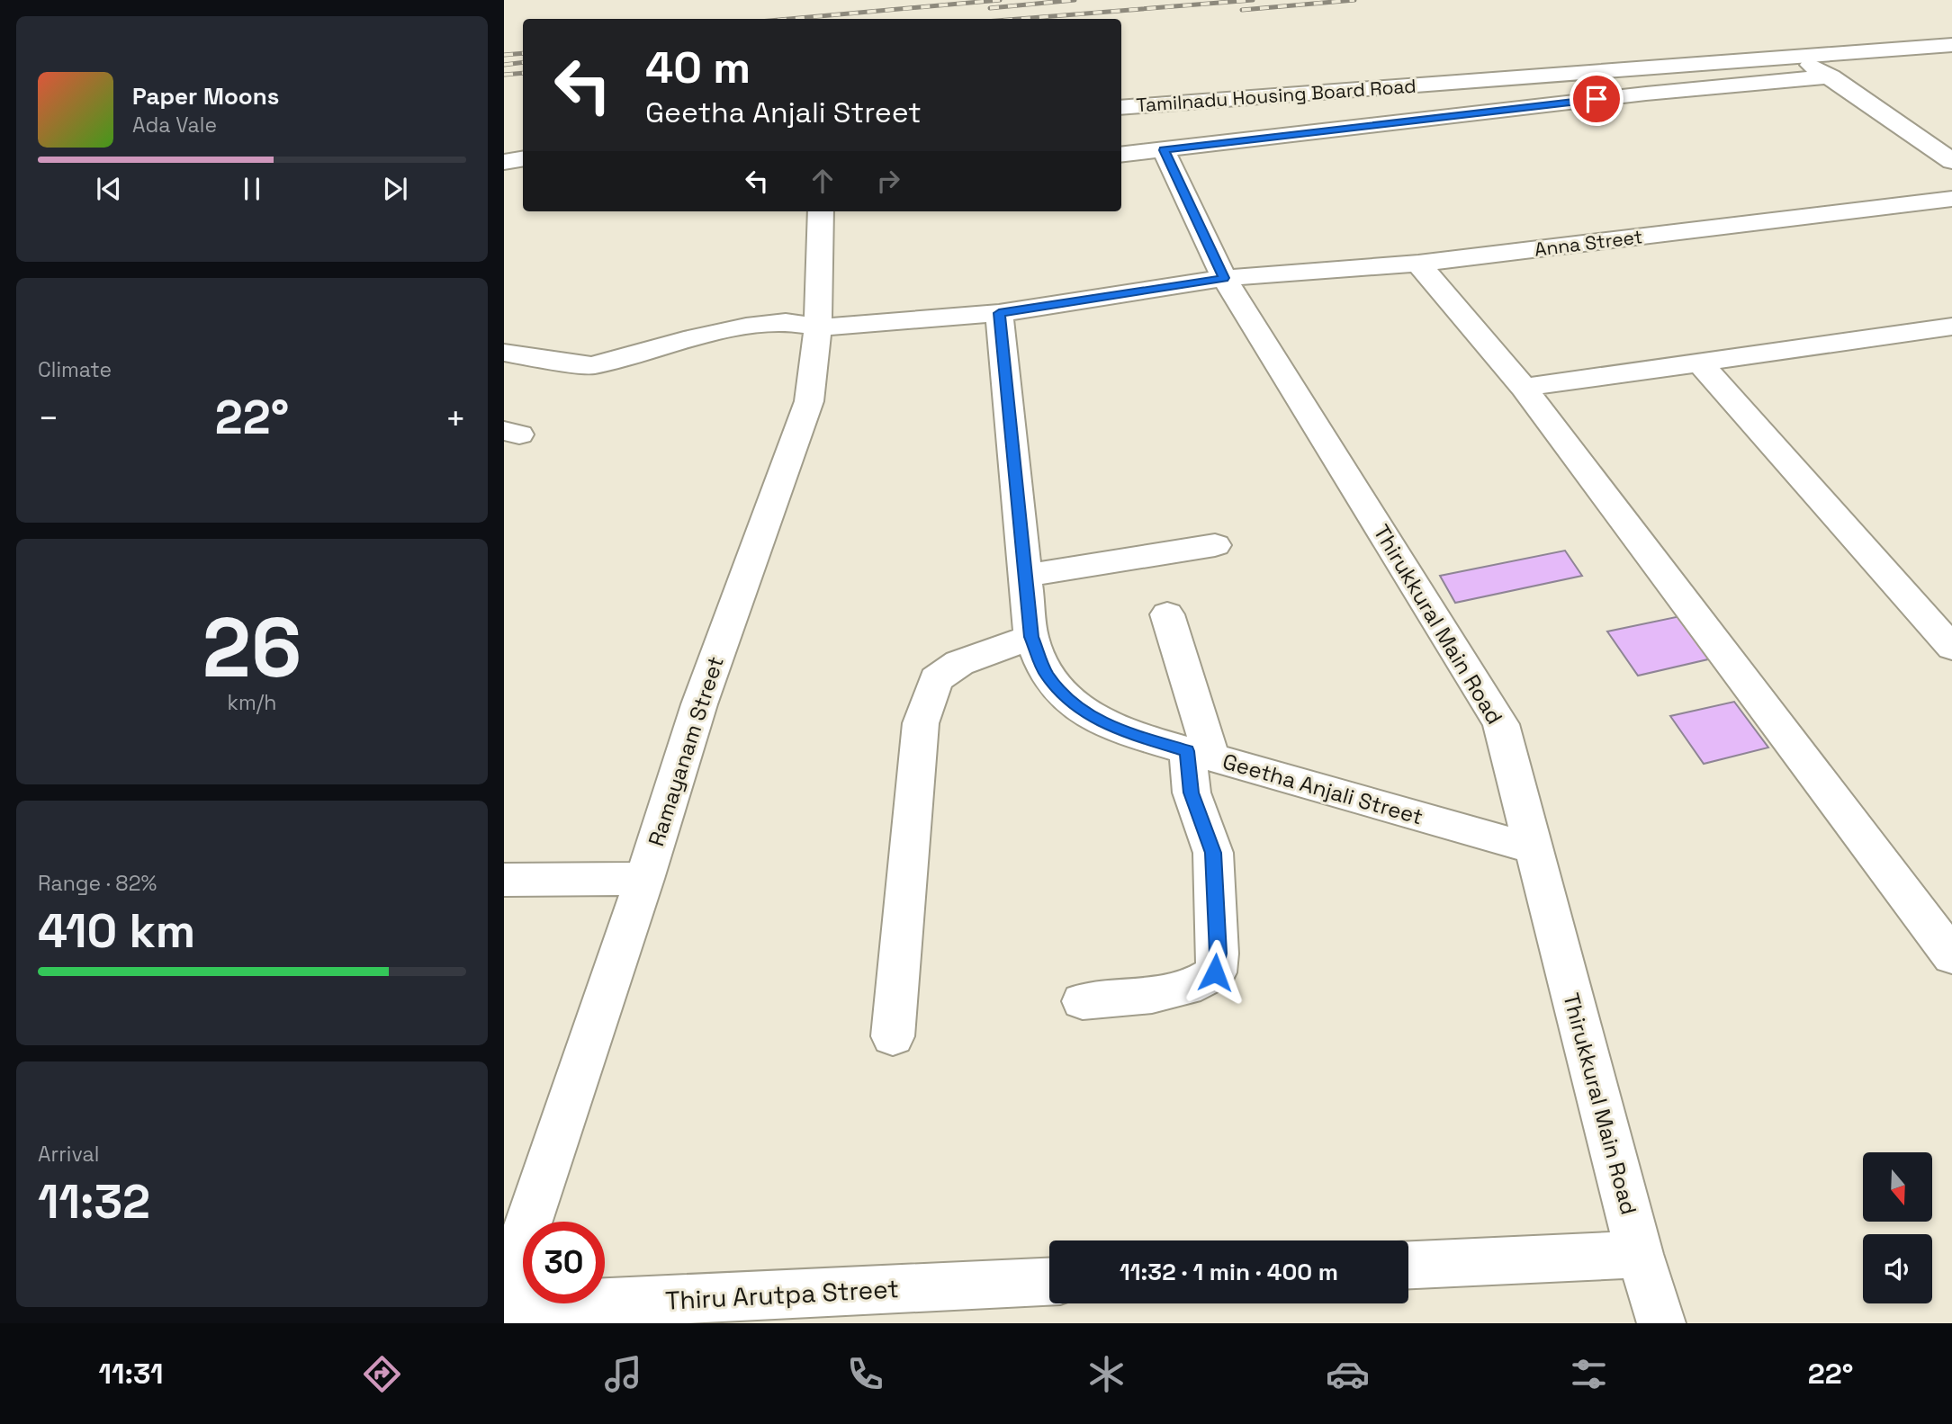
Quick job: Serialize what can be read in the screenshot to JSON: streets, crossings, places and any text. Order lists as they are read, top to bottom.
{
  "streets": {
    "street": [
      "Tamilnadu Housing Board Road",
      "Anna Street",
      "Thirukkural Main Road",
      "Ramayanam Street",
      "Geetha Anjali Street",
      "Thiru Arutpa Street"
    ]
  },
  "crossings": [
    ["Anna Street", "Thirukkural Main Road"],
    ["Anna Street", "Ramayanam Street"],
    ["Anna Street", "Geetha Anjali Street"],
    ["Thirukkural Main Road", "Geetha Anjali Street"]
  ],
  "north": "bottom",
  "page": {
    "turn": ["40 m", "Geetha Anjali Street"],
    "song": ["Paper Moons", "Ada Vale"],
    "tile": [
      "Climate",
      ["26", "km/h"],
      ["Range · 82%", "410 km"],
      ["Arrival", "11:32"]
    ],
    "heat": ["−", "22°", "+"],
    "limit": "30",
    "trip": "11:32 · 1 min · 400 m",
    "tabs": ["11:31", "22°"]
  }
}
